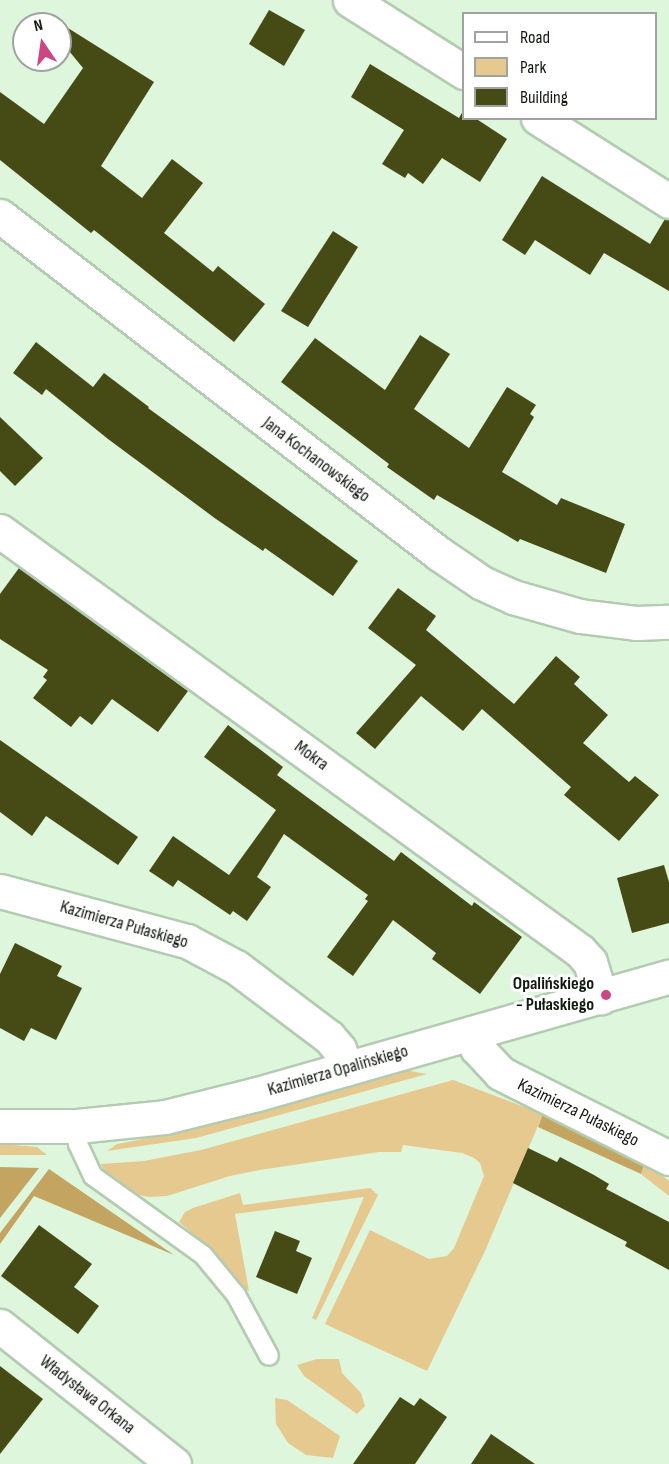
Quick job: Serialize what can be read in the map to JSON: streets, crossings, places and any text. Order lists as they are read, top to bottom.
{
  "streets": {
    "street": [
      "Jana Kochanowskiego",
      "Mokra",
      "Kazimierza Pułaskiego",
      "Kazimierza Opalińskiego",
      "Władysława Orkana"
    ]
  },
  "crossings": [
    ["Mokra", "Kazimierza Opalińskiego"],
    ["Kazimierza Pułaskiego", "Kazimierza Opalińskiego"]
  ],
  "places": ["Opalińskiego - Pułaskiego"],
  "legend": ["Road", "Park", "Building"],
  "north": "top"
}
